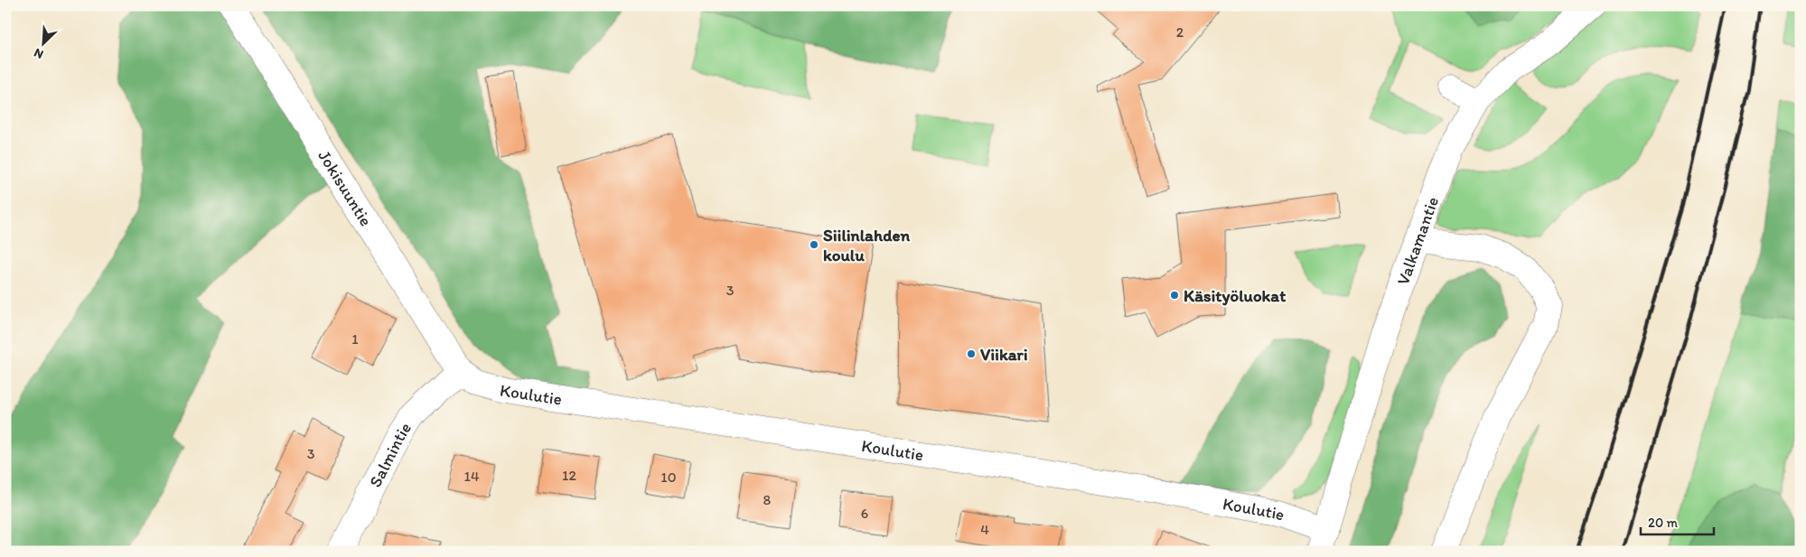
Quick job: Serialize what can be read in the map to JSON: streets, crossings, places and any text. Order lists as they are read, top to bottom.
{
  "streets": {
    "street": [
      "Jokisuuntie",
      "Valkamantie",
      "Koulutie",
      "Salmintie"
    ]
  },
  "crossings": [
    ["Jokisuuntie", "Koulutie"],
    ["Jokisuuntie", "Salmintie"],
    ["Valkamantie", "Koulutie"],
    ["Koulutie", "Salmintie"]
  ],
  "places": ["Siilinlahden koulu", "Käsityöluokat", "Viikari"],
  "house_numbers": [
    "2",
    "3",
    "1",
    "3",
    "12",
    "14",
    "10",
    "8",
    "6",
    "4"
  ],
  "scale_bar": "20 m",
  "north": "bottom left"
}
